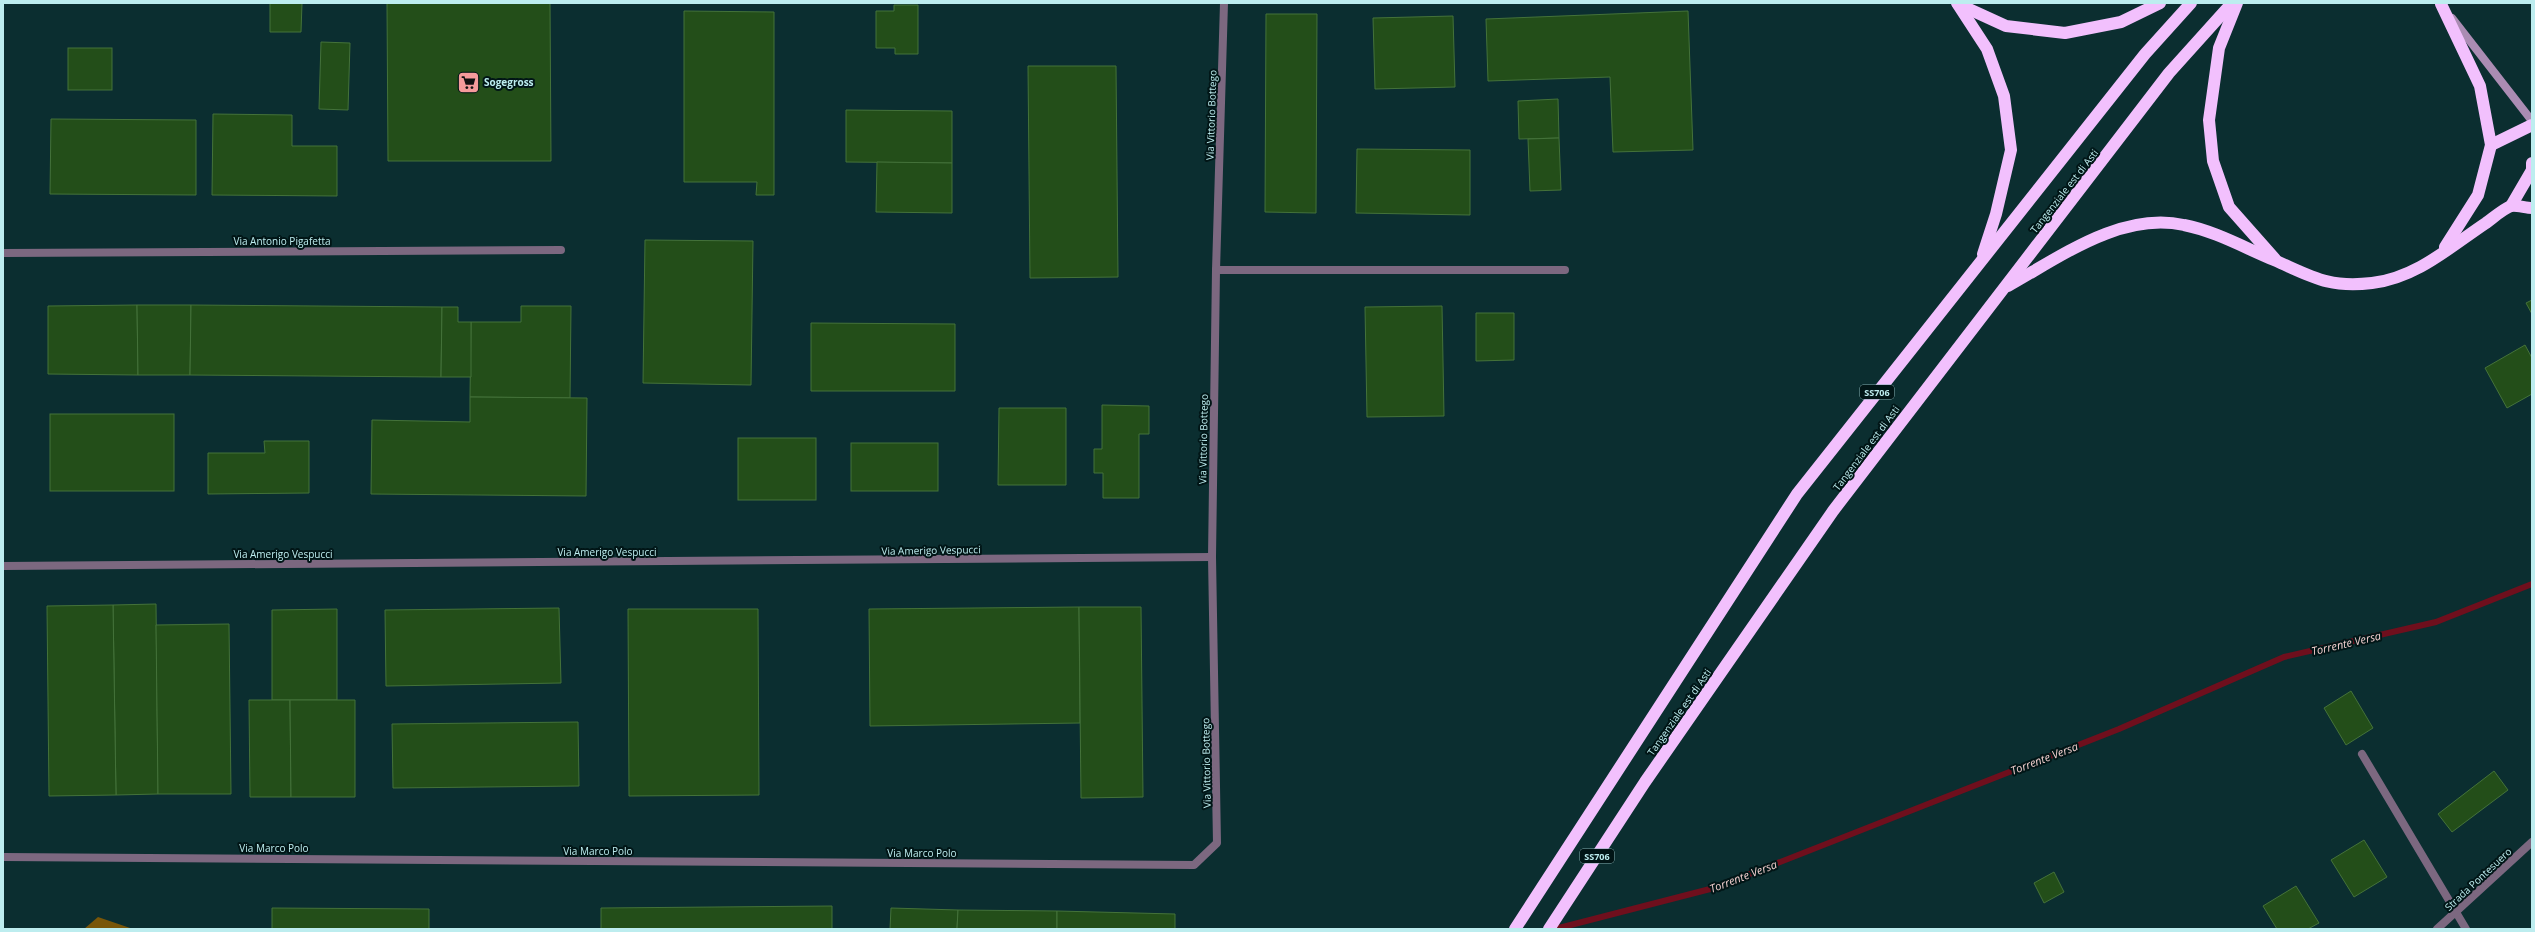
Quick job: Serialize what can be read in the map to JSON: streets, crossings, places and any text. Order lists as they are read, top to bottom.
{
  "streets": {
    "highway": ["Tangenziale est di Asti", "SS706"],
    "street": [
      "Via Vittorio Bottego",
      "Via Antonio Pigafetta",
      "Via Amerigo Vespucci",
      "Via Marco Polo",
      "Strada Pontesuero"
    ]
  },
  "crossings": [
    ["Via Vittorio Bottego", "Via Amerigo Vespucci"],
    ["Via Vittorio Bottego", "Via Marco Polo"]
  ],
  "water": ["Torrente Versa"],
  "places": {
    "supermarket": ["Sogegross"]
  }
}
